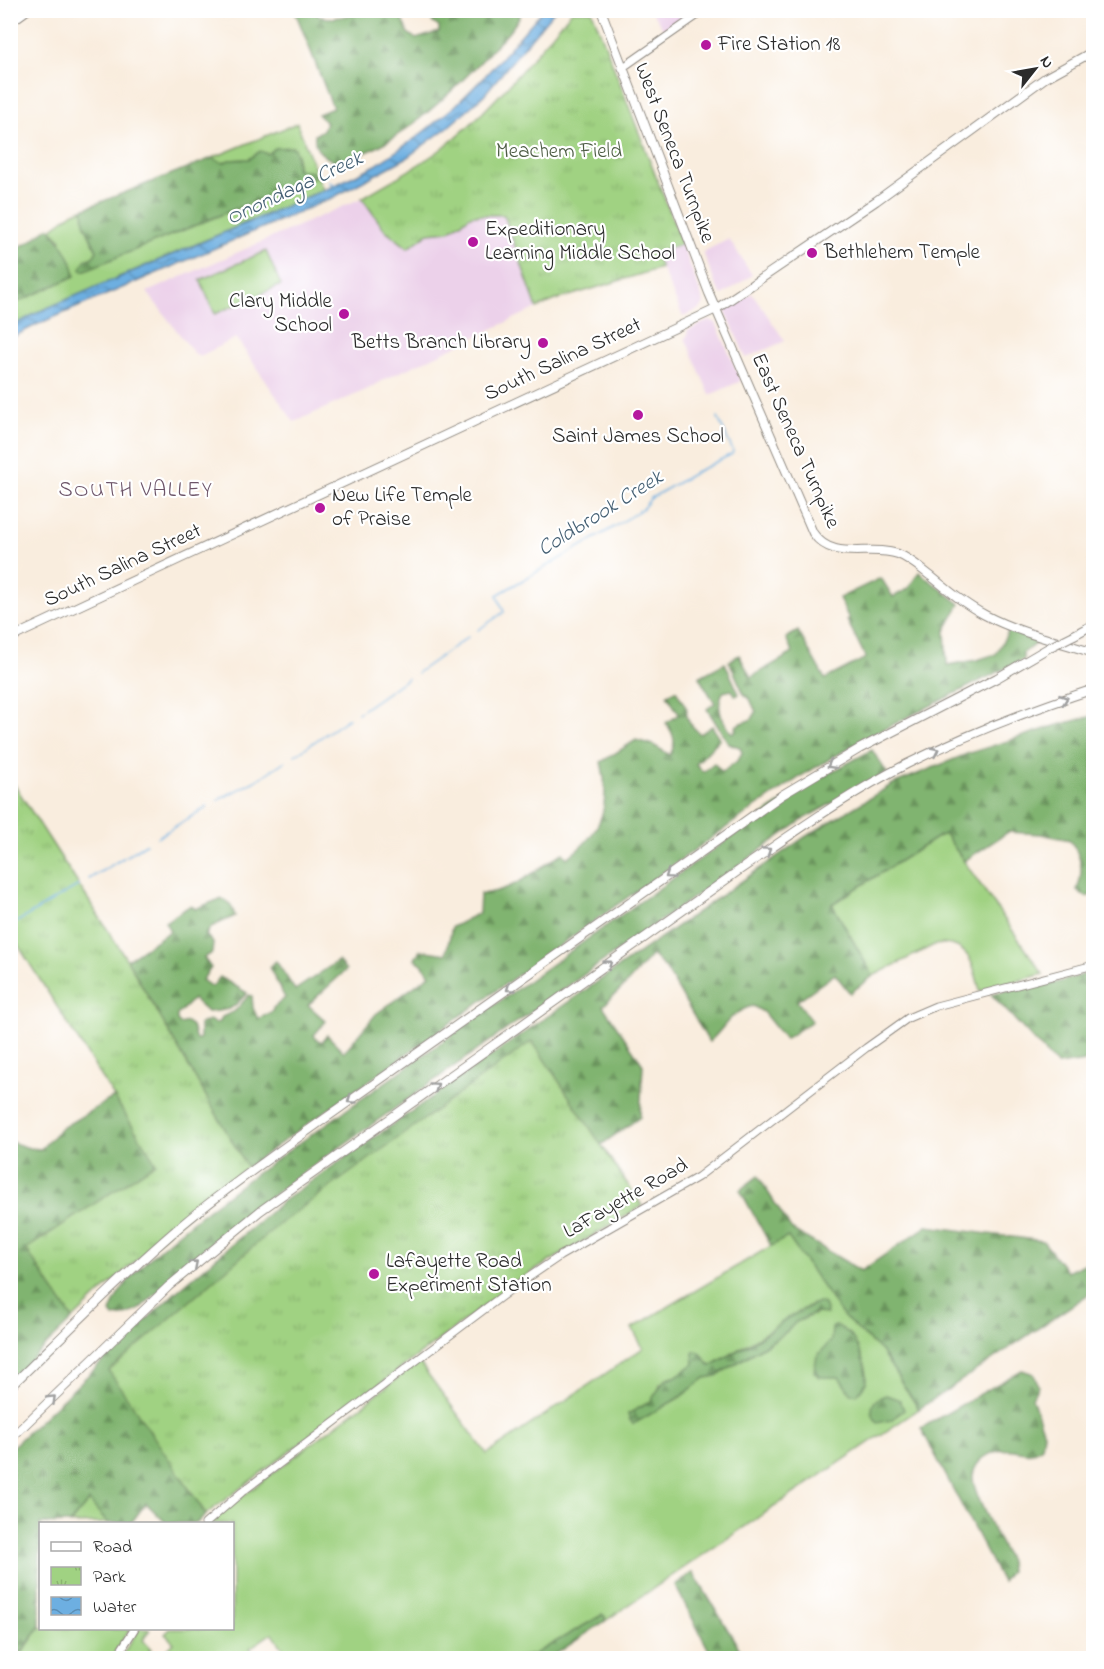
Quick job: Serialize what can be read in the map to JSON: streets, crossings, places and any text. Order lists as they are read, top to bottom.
{
  "streets": {
    "main road": ["West Seneca Turnpike", "South Salina Street", "East Seneca Turnpike"],
    "street": ["LaFayette Road"]
  },
  "crossings": [
    ["West Seneca Turnpike", "South Salina Street"],
    ["West Seneca Turnpike", "East Seneca Turnpike"],
    ["South Salina Street", "East Seneca Turnpike"]
  ],
  "districts": ["SOUTH VALLEY"],
  "water": ["Onondaga Creek", "Coldbrook Creek"],
  "parks": ["Meachem Field"],
  "places": [
    "Fire Station 18",
    "Expeditionary Learning Middle School",
    "Bethlehem Temple",
    "Clary Middle School",
    "Betts Branch Library",
    "Saint James School",
    "New Life Temple of Praise",
    "Lafayette Road Experiment Station"
  ],
  "legend": ["Road", "Park", "Water"],
  "north": "top right"
}
